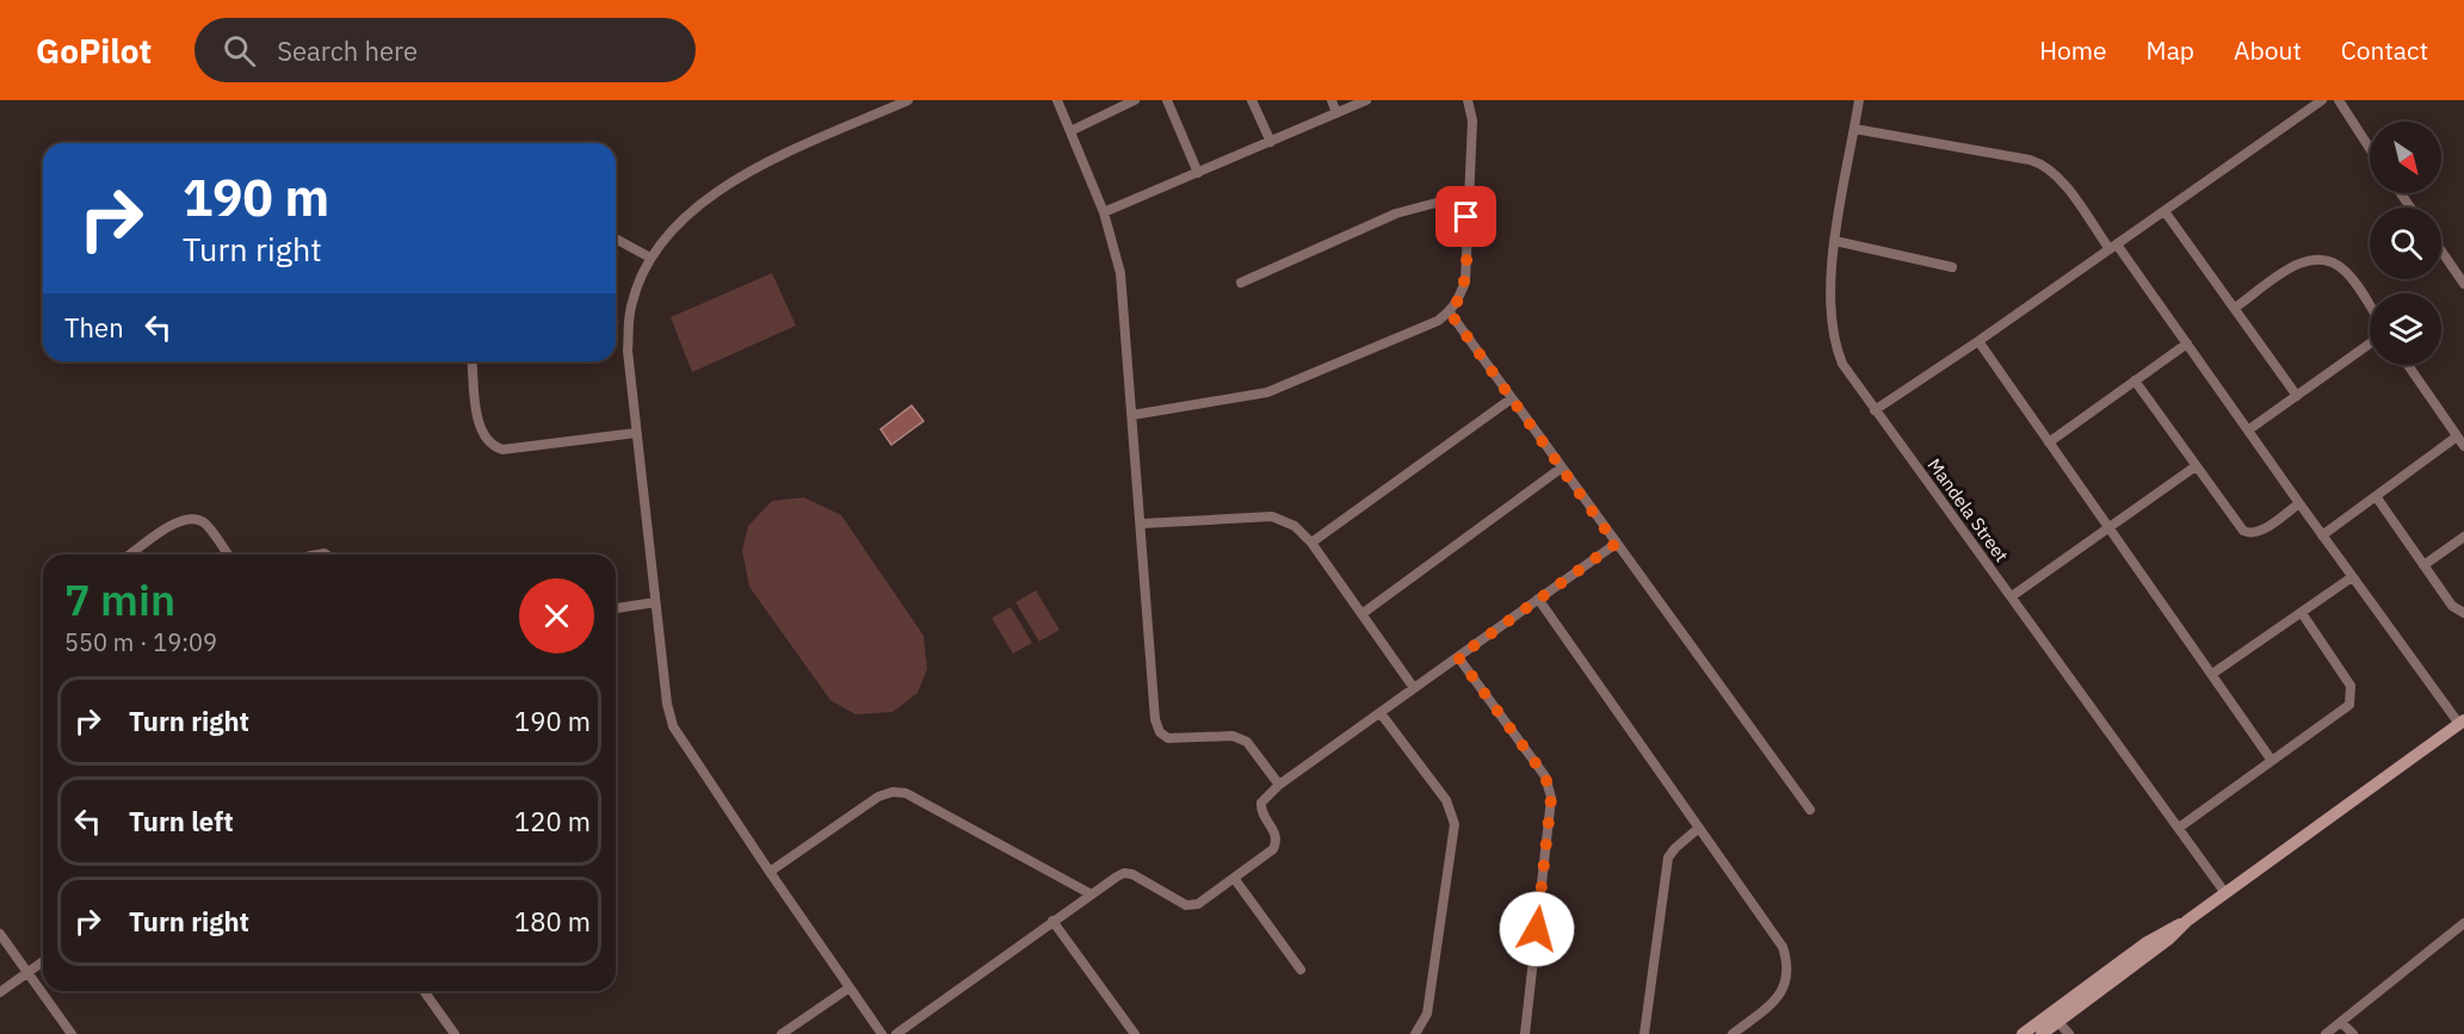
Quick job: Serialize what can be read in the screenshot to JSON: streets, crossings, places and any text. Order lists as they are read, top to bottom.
{
  "streets": {
    "street": ["Mandela Street"]
  },
  "north": "bottom right",
  "page": {
    "header": "GoPilot",
    "search": "Search here",
    "nav": [
      "Home",
      "Map",
      "About",
      "Contact"
    ],
    "turn": ["190 m", "Turn right"],
    "then": "Then",
    "heading": ["7 min", "550 m · 19:09"],
    "list": [
      {
        "name": "Turn right",
        "value": "190 m"
      },
      {
        "name": "Turn left",
        "value": "120 m"
      },
      {
        "name": "Turn right",
        "value": "180 m"
      }
    ]
  }
}
